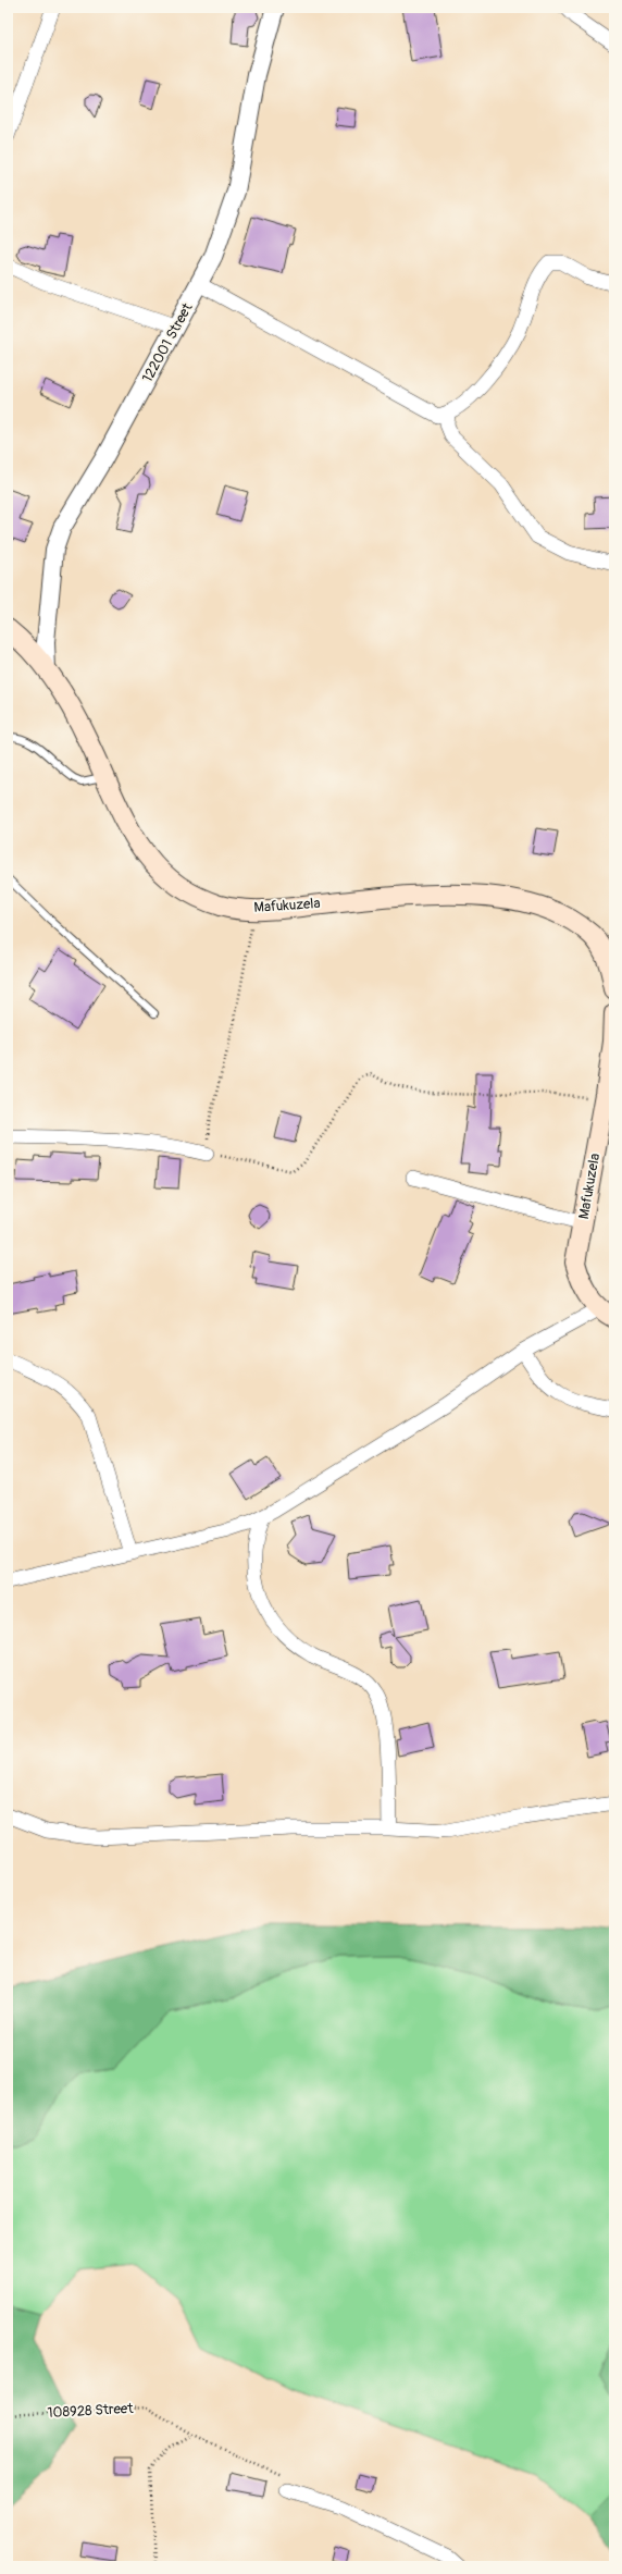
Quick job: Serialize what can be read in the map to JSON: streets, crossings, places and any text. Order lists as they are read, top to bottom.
{
  "streets": {
    "main road": ["Mafukuzela"],
    "street": ["122001 Street"],
    "path": ["108928 Street"]
  },
  "crossings": [
    ["122001 Street", "Mafukuzela"]
  ]
}
